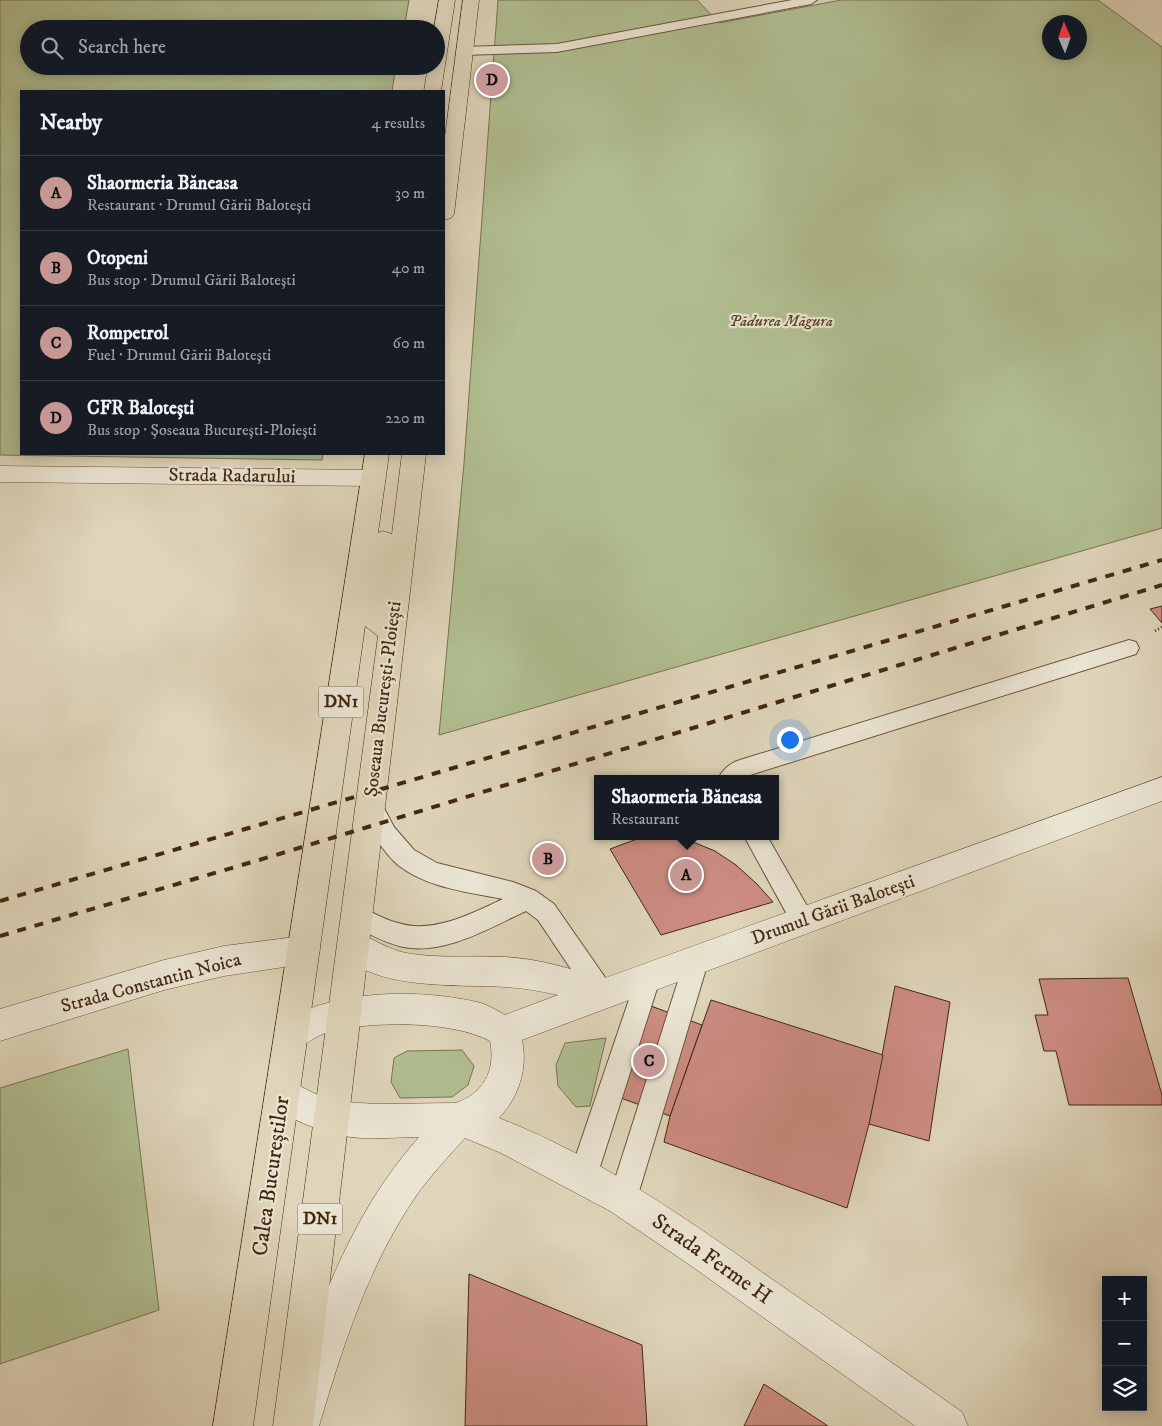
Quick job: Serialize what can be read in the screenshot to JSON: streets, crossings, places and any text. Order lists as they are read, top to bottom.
{
  "streets": {
    "highway": ["Șoseaua București-Ploiești", "DN1", "Calea Bucureștilor"],
    "street": [
      "Strada Radarului",
      "Drumul Gării Balotești",
      "Strada Constantin Noica",
      "Strada Ferme H"
    ]
  },
  "crossings": [
    ["Strada Radarului", "Șoseaua București-Ploiești"],
    ["Șoseaua București-Ploiești", "DN1"],
    ["Șoseaua București-Ploiești", "Strada Constantin Noica"],
    ["Șoseaua București-Ploiești", "Calea Bucureștilor"],
    ["Strada Constantin Noica", "Calea Bucureștilor"]
  ],
  "parks": ["Pădurea Măgura"],
  "north": "top",
  "page": {
    "search": "Search here",
    "pins": [
      "D",
      "B",
      "A",
      "C"
    ],
    "heading": ["Nearby", "4 results"],
    "list": [
      {
        "mark": "A",
        "name": "Shaormeria Băneasa",
        "note": "Restaurant · Drumul Gării Balotești",
        "value": "30 m"
      },
      {
        "mark": "B",
        "name": "Otopeni",
        "note": "Bus stop · Drumul Gării Balotești",
        "value": "40 m"
      },
      {
        "mark": "C",
        "name": "Rompetrol",
        "note": "Fuel · Drumul Gării Balotești",
        "value": "60 m"
      },
      {
        "mark": "D",
        "name": "CFR Balotești",
        "note": "Bus stop · Șoseaua București-Ploiești",
        "value": "220 m"
      }
    ],
    "popup": ["Shaormeria Băneasa", "Restaurant"],
    "map_buttons": ["+", "−"]
  }
}
